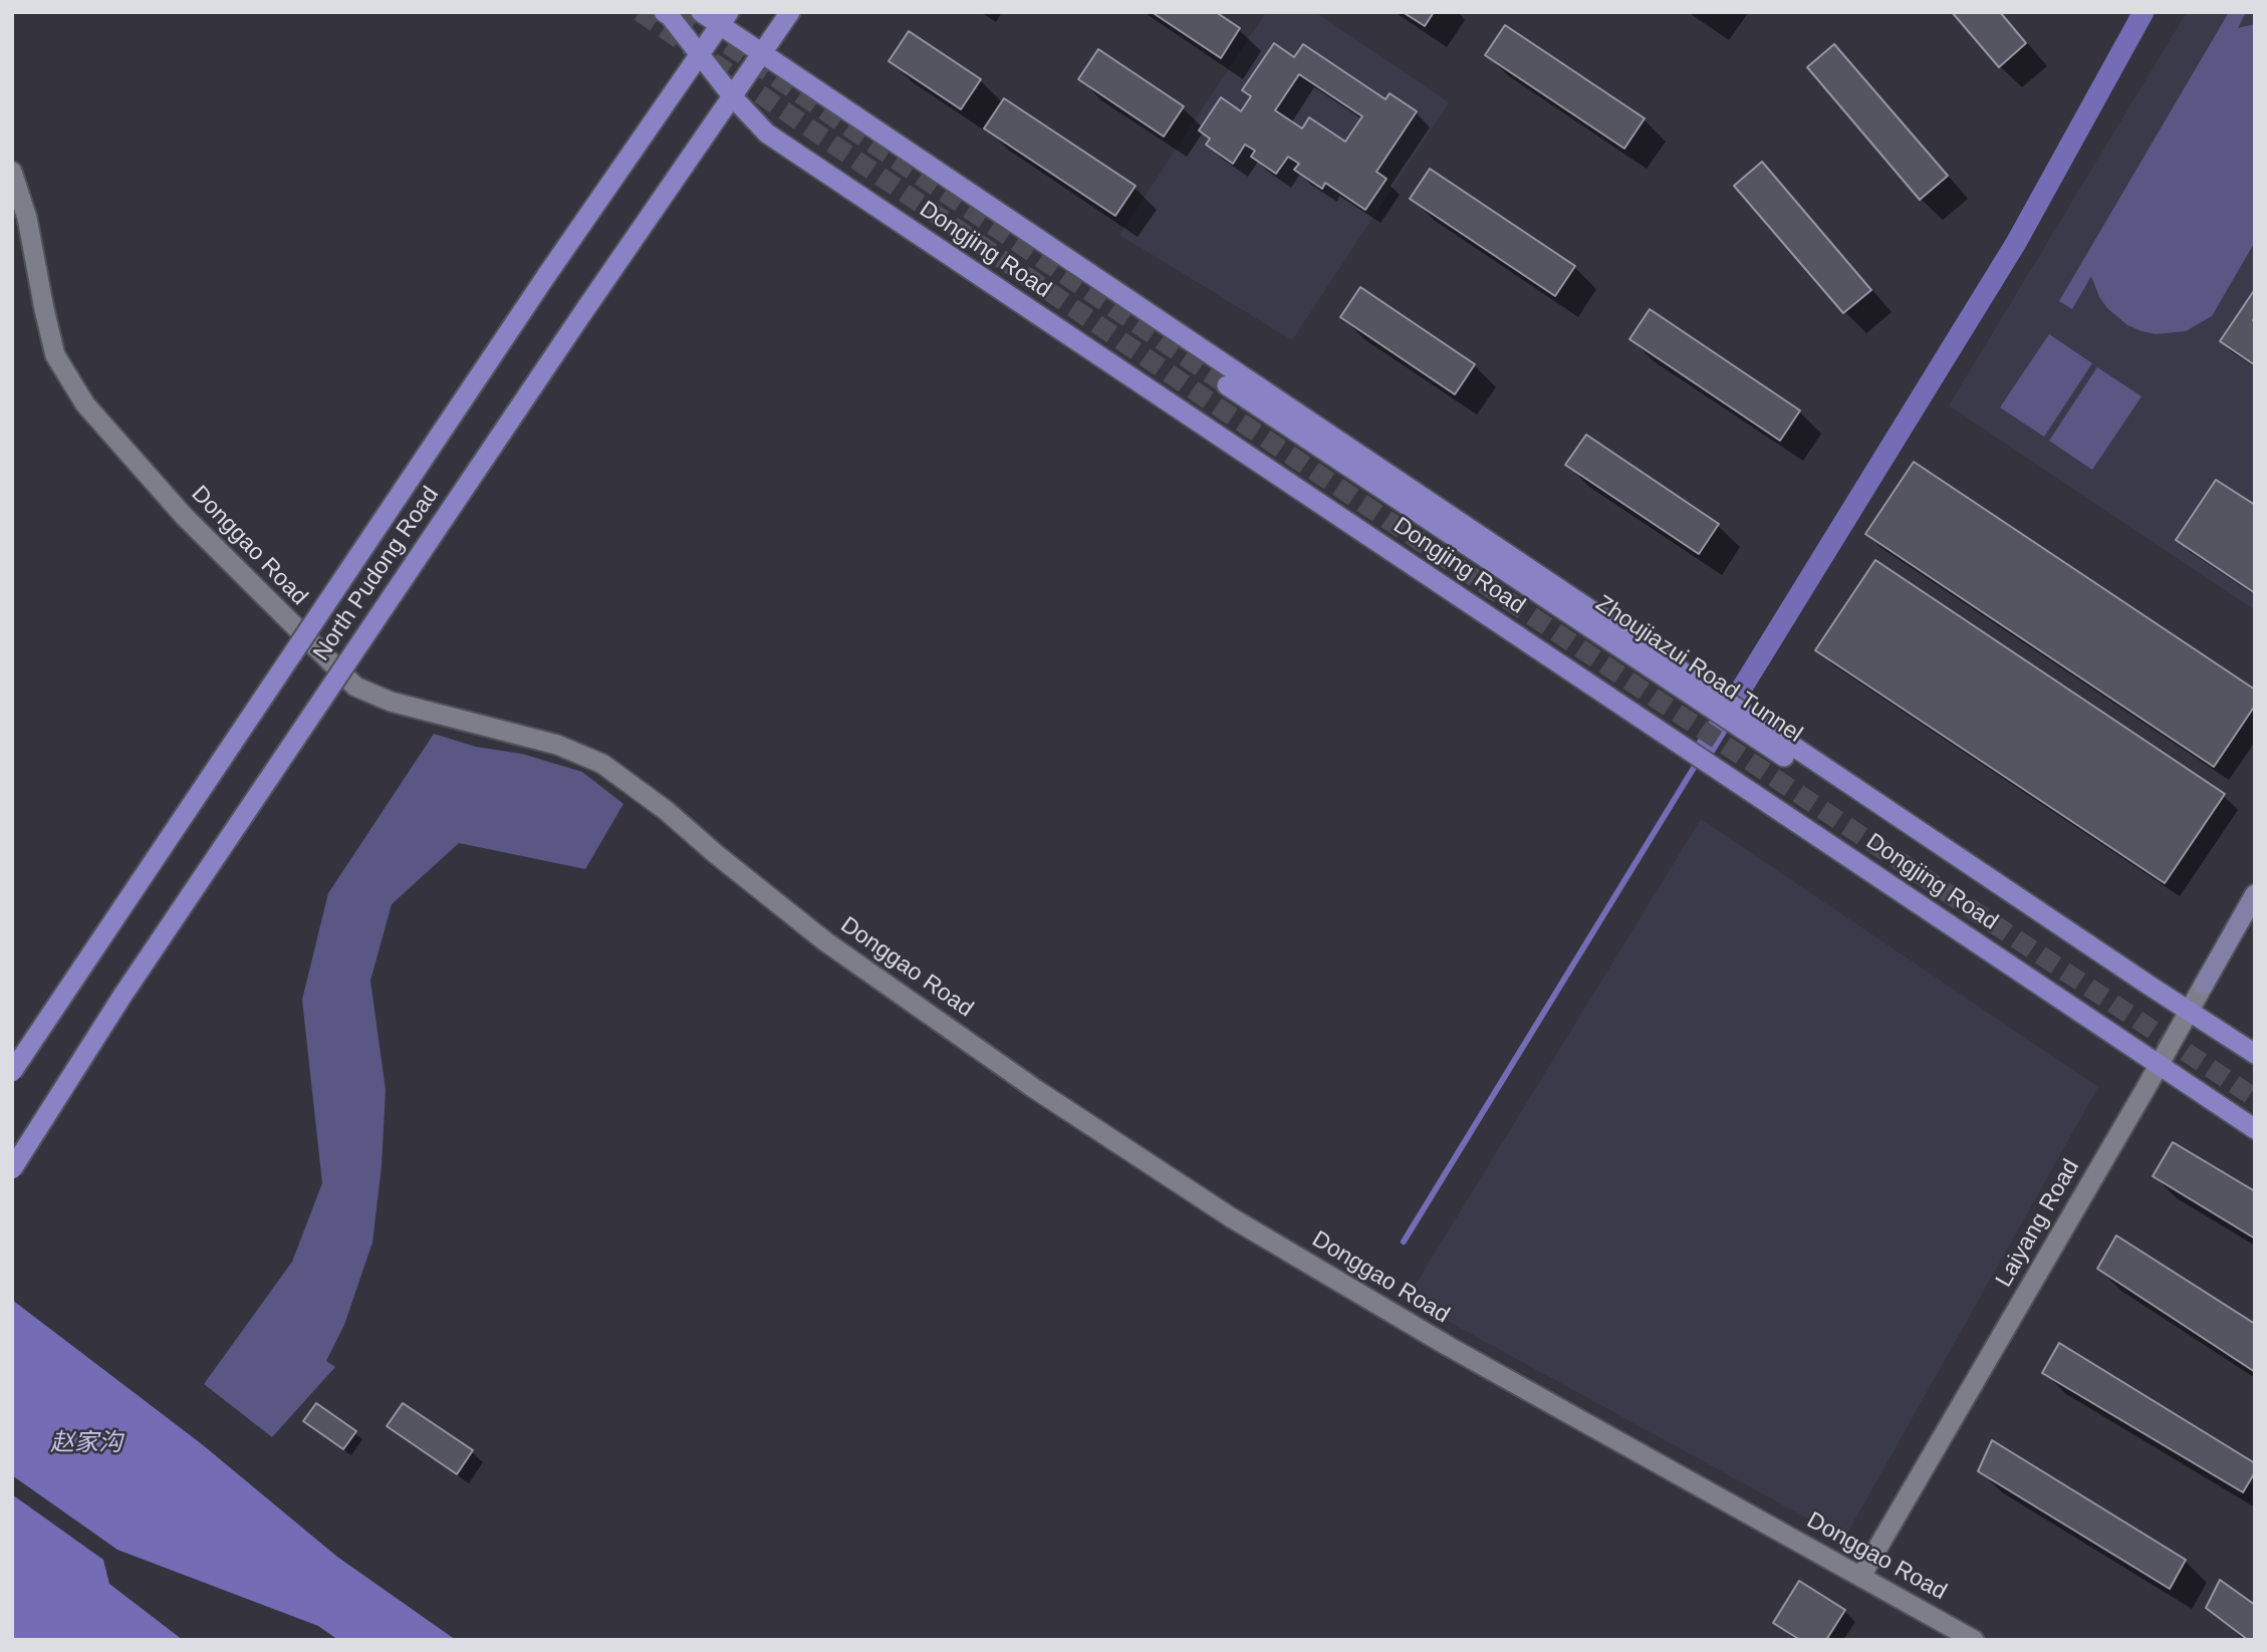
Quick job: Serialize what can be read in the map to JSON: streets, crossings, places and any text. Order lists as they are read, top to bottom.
{
  "streets": {
    "main road": [
      "Dongjing Road",
      "North Pudong Road",
      "Zhoujiazui Road Tunnel",
      "Laiyang Road"
    ],
    "street": ["Donggao Road"]
  },
  "crossings": [
    ["Dongjing Road", "North Pudong Road"],
    ["Dongjing Road", "Zhoujiazui Road Tunnel"],
    ["Dongjing Road", "Laiyang Road"],
    ["Donggao Road", "Laiyang Road"]
  ],
  "water": ["赵家沟"]
}
